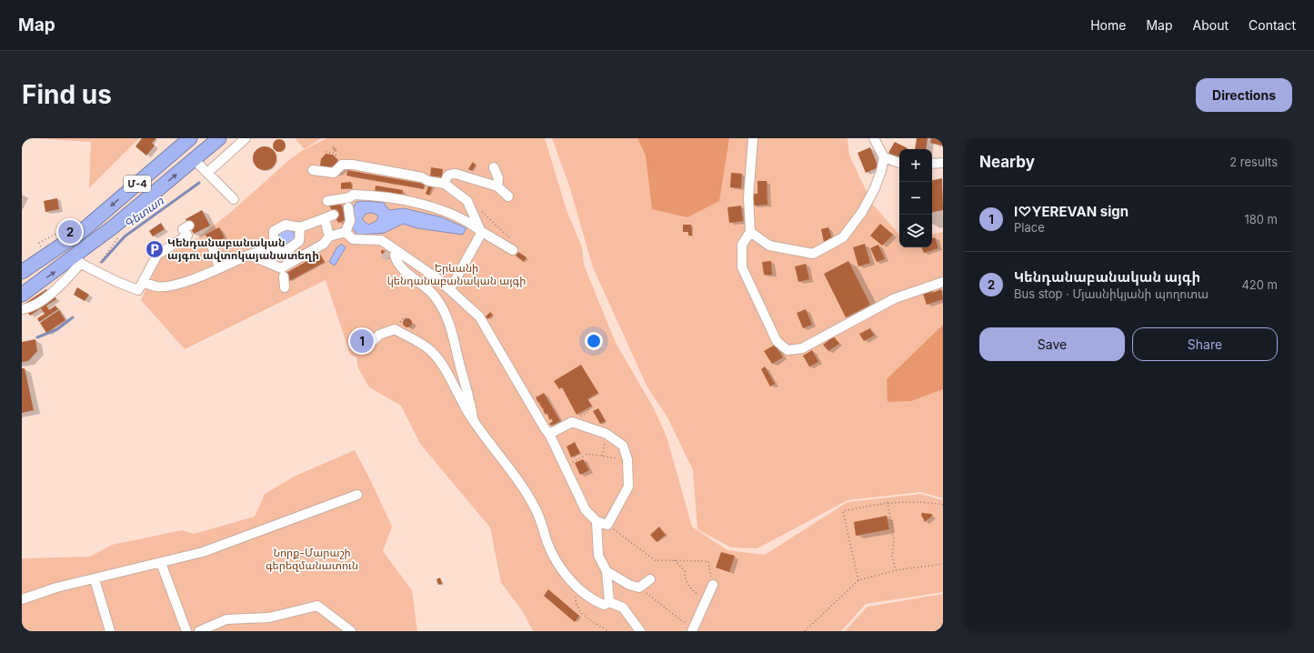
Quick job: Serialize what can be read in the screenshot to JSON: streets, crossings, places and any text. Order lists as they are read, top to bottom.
{
  "streets": {
    "highway": ["Մ-4"]
  },
  "water": ["Գետառ"],
  "parks": ["Երևանի կենդանաբանական այգի", "Նորք-Մարաշի գերեզմանատուն"],
  "places": {
    "parking": ["Կենդանաբանական այգու ավտոկայանատեղի"]
  },
  "page": {
    "header": "Map",
    "nav": [
      "Home",
      "Map",
      "About",
      "Contact"
    ],
    "buttons": [
      "Directions",
      ["Save", "Share"]
    ],
    "title": "Find us",
    "heading": ["Nearby", "2 results"],
    "map_buttons": ["+", "−"],
    "list": [
      {
        "mark": "1",
        "name": "I♡YEREVAN sign",
        "note": "Place",
        "value": "180 m"
      },
      {
        "mark": "2",
        "name": "Կենդանաբանական այգի",
        "note": "Bus stop · Մյասնիկյանի պողոտա",
        "value": "420 m"
      }
    ],
    "pins": ["2", "1"]
  }
}
